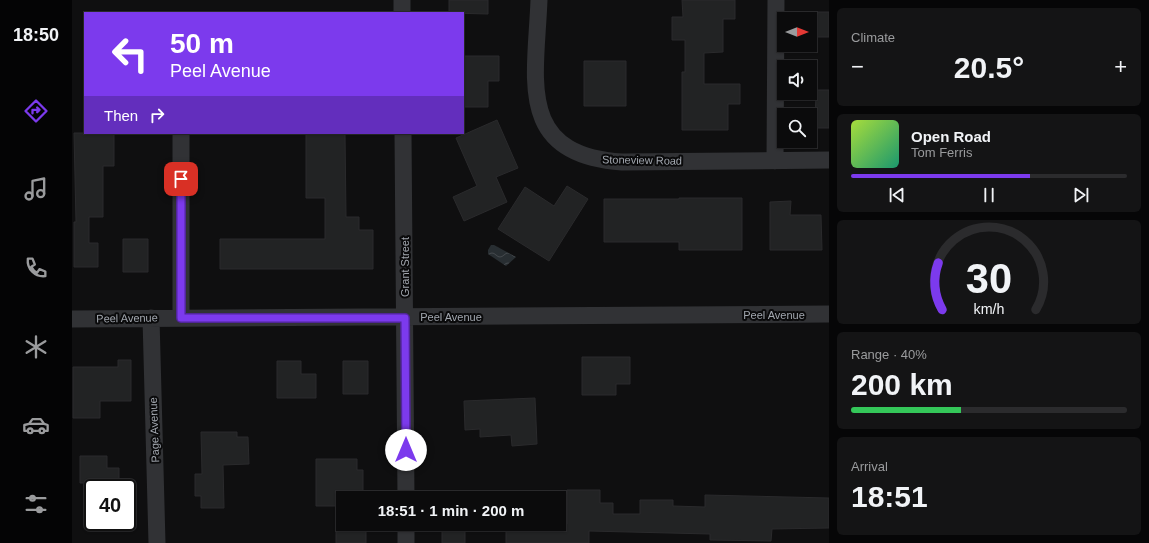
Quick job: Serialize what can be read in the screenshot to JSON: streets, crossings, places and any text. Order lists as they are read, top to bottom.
{
  "streets": {
    "street": [
      "Stoneview Road",
      "Grant Street",
      "Peel Avenue",
      "Page Avenue"
    ]
  },
  "crossings": [
    ["Grant Street", "Peel Avenue"],
    ["Peel Avenue", "Page Avenue"]
  ],
  "north": "right",
  "page": {
    "tabs": "18:50",
    "tile": [
      "Climate",
      ["Range · 40%", "200 km"],
      ["Arrival", "18:51"]
    ],
    "turn": ["50 m", "Peel Avenue"],
    "heat": ["−", "20.5°", "+"],
    "then": "Then",
    "song": ["Open Road", "Tom Ferris"],
    "limit": "40",
    "trip": "18:51 · 1 min · 200 m",
    "gauge": ["30", "km/h"]
  }
}
